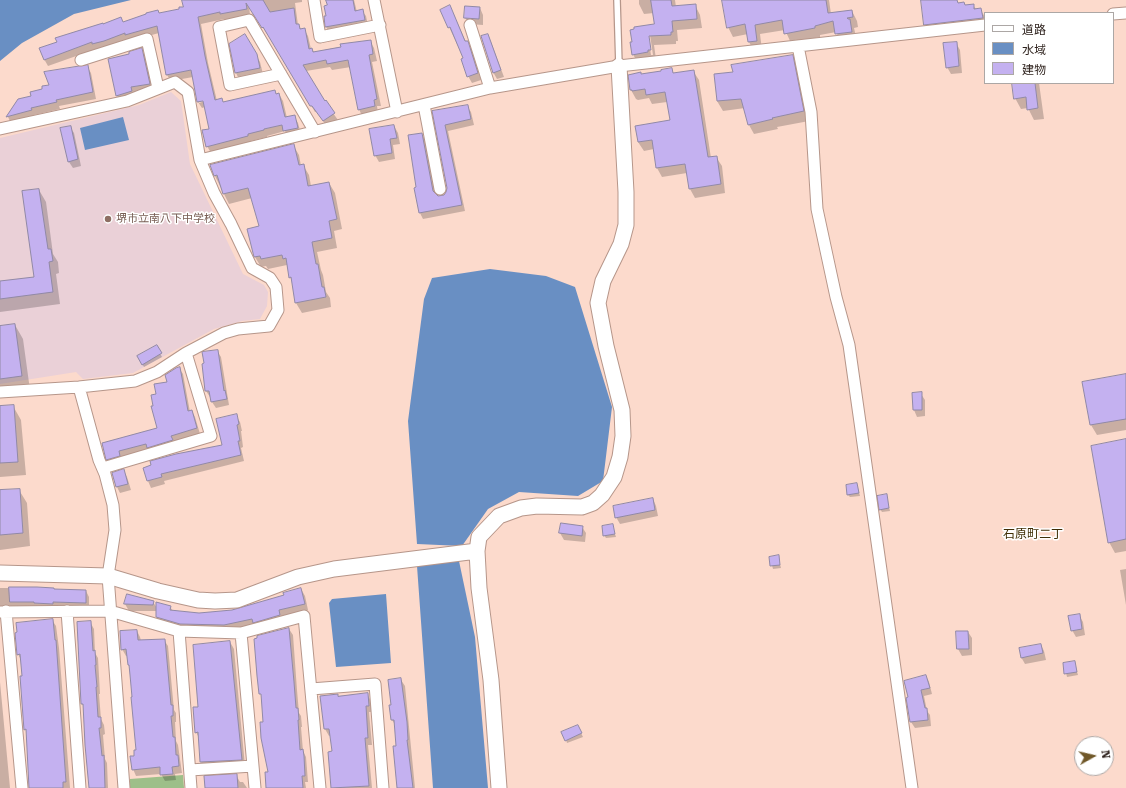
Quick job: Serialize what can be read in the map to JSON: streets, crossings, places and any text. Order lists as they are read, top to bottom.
{
  "districts": ["石原町二丁"],
  "places": ["堺市立南八下中学校"],
  "legend": ["道路", "水域", "建物"],
  "north": "right"
}
